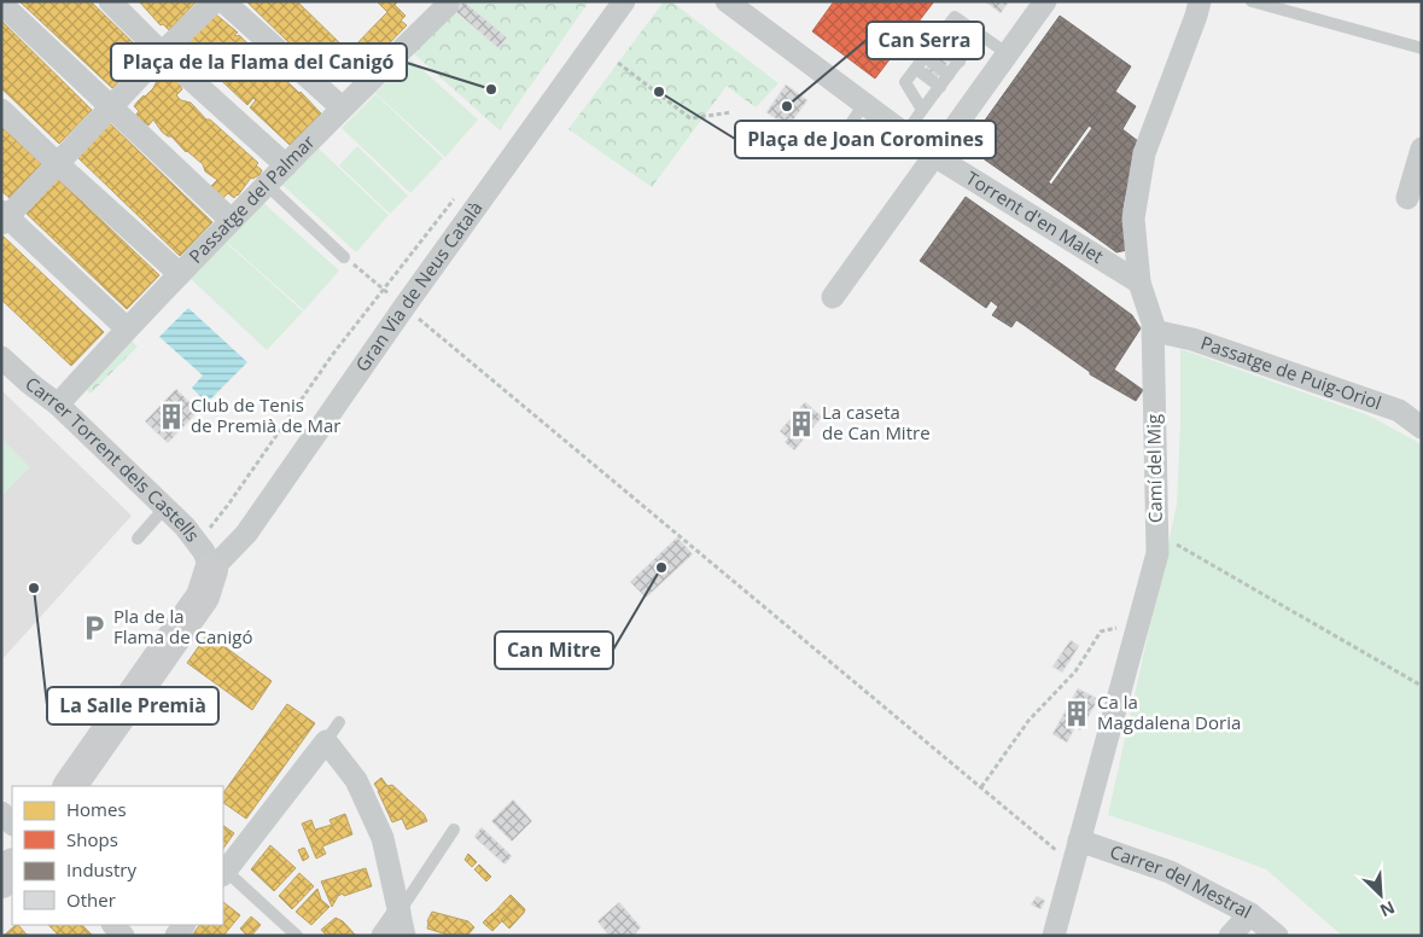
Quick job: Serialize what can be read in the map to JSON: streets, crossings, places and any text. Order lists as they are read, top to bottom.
{
  "streets": {
    "street": [
      "Passatge del Palmar",
      "Torrent d'en Malet",
      "Gran Via de Neus Català",
      "Passatge de Puig-Oriol",
      "Carrer Torrent dels Castells",
      "Camí del Mig",
      "Carrer del Mestral"
    ]
  },
  "crossings": [
    ["Passatge del Palmar", "Carrer Torrent dels Castells"],
    ["Torrent d'en Malet", "Camí del Mig"],
    ["Gran Via de Neus Català", "Carrer Torrent dels Castells"],
    ["Passatge de Puig-Oriol", "Camí del Mig"],
    ["Camí del Mig", "Carrer del Mestral"]
  ],
  "places": {
    "other": [
      "Plaça de la Flama del Canigó",
      "Plaça de Joan Coromines",
      "Can Serra",
      "Can Mitre",
      "La Salle Premià"
    ],
    "building": ["Club de Tenis de Premià de Mar", "La caseta de Can Mitre", "Ca la Magdalena Doria"],
    "parking": ["Pla de la Flama de Canigó"]
  },
  "legend": [
    "Homes",
    "Shops",
    "Industry",
    "Other"
  ],
  "north": "bottom right"
}
